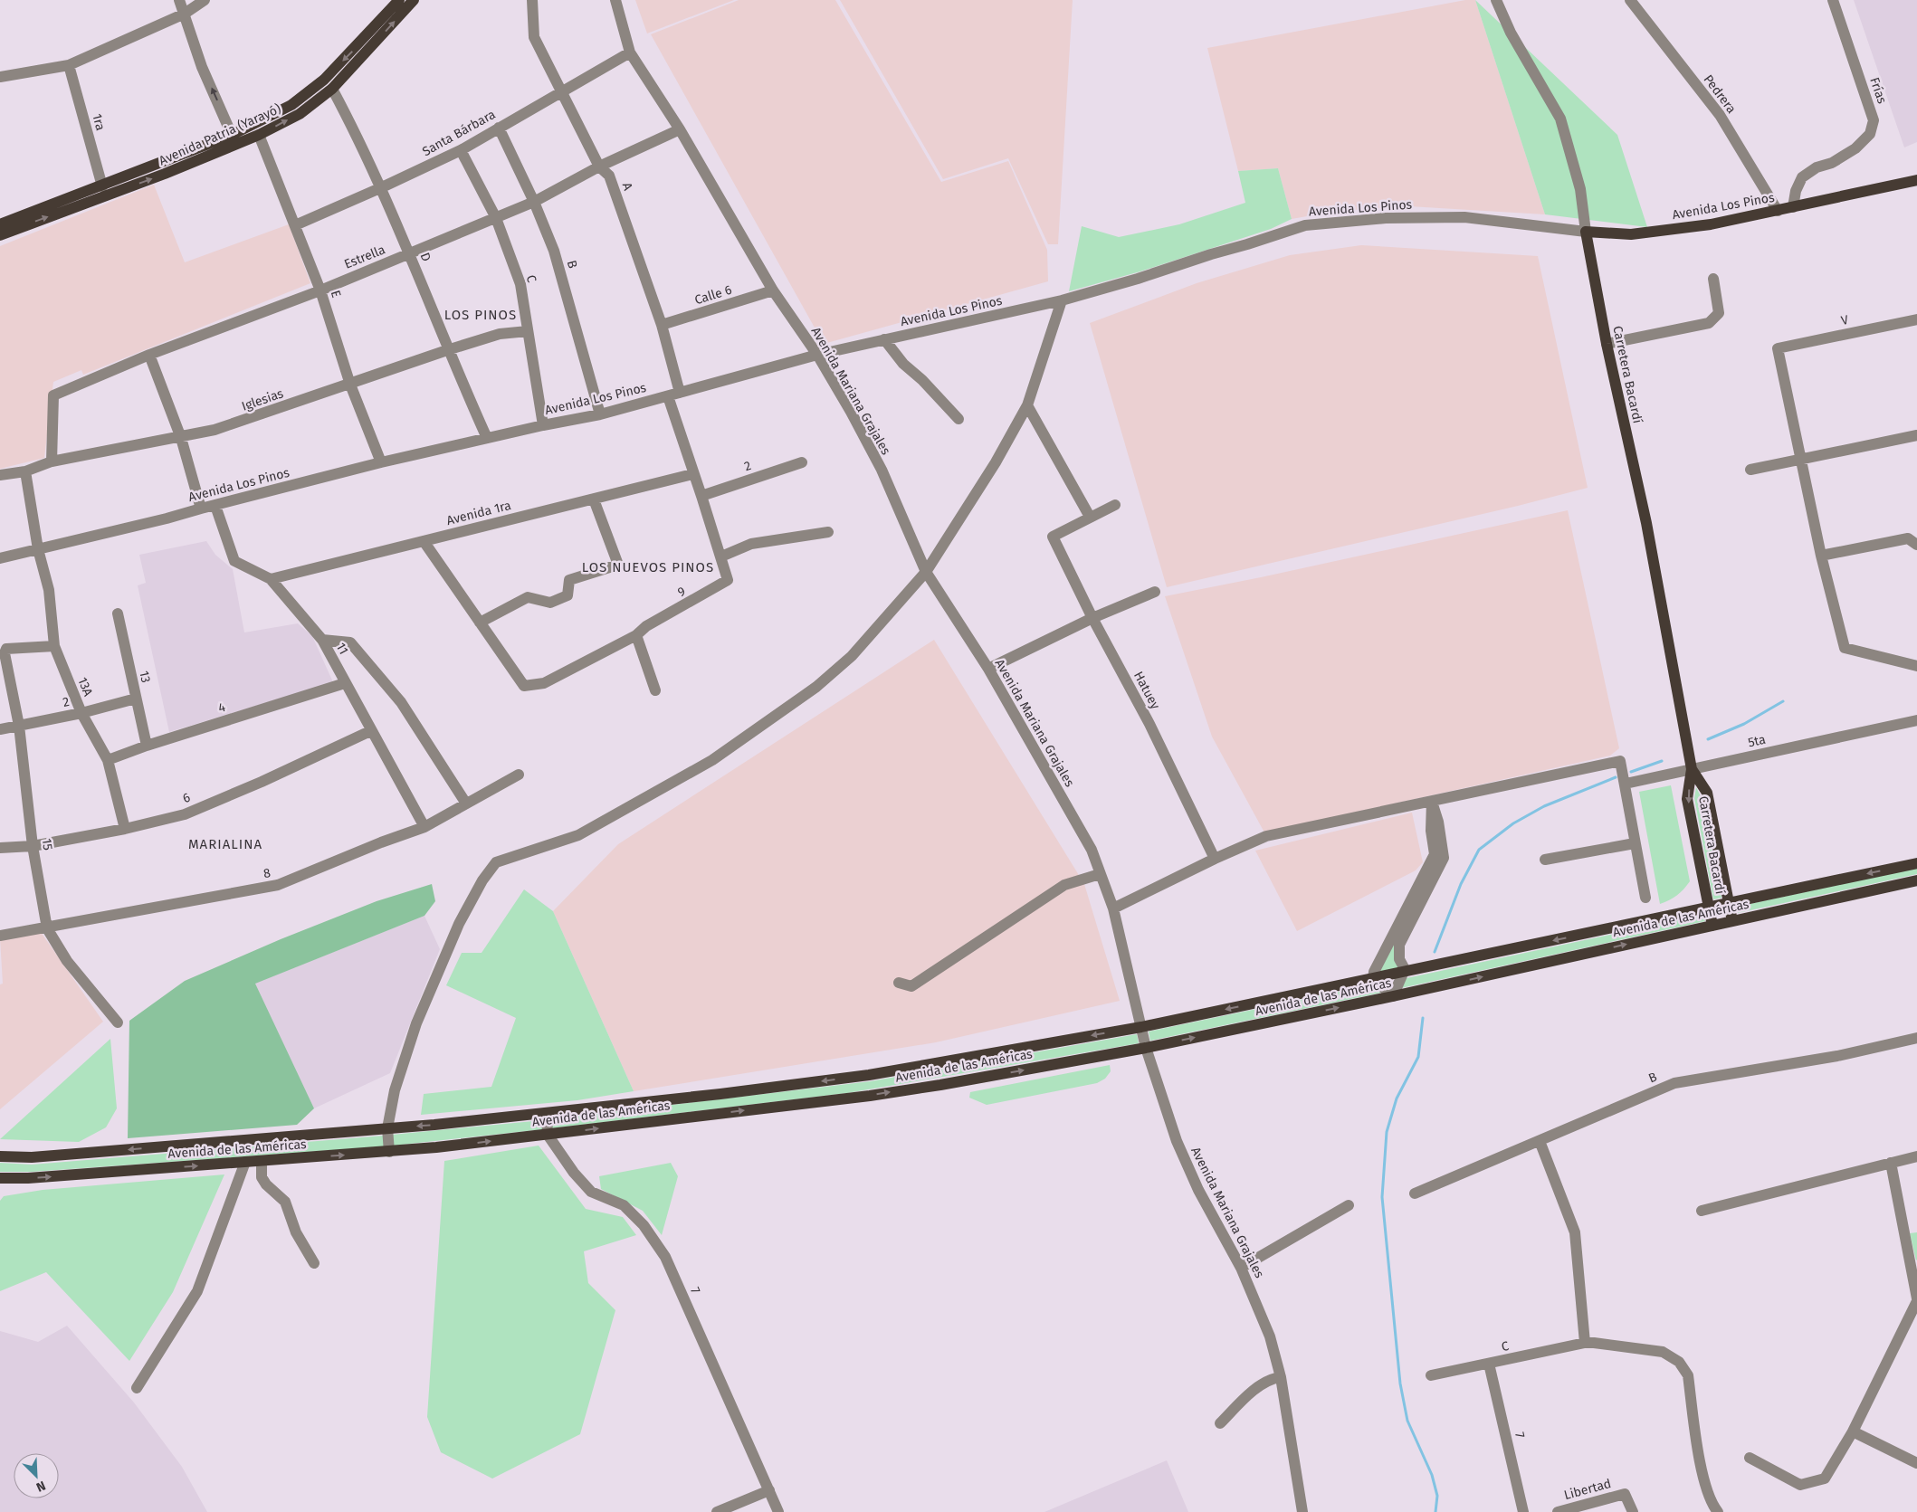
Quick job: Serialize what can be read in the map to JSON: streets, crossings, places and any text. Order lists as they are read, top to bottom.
{
  "streets": {
    "main road": [
      "Avenida Patria (Yarayó)",
      "Avenida Los Pinos",
      "Carretera Bacardí",
      "Avenida de las Américas"
    ],
    "street": [
      "Frías",
      "Pedrera",
      "1ra",
      "Santa Bárbara",
      "A",
      "Estrella",
      "D",
      "B",
      "C",
      "E",
      "Calle 6",
      "V",
      "Avenida Mariana Grajales",
      "Iglesias",
      "2",
      "Avenida 1ra",
      "9",
      "11",
      "13",
      "13A",
      "Hatuey",
      "4",
      "5ta",
      "6",
      "15",
      "8",
      "7",
      "Libertad"
    ]
  },
  "crossings": [
    ["Frías", "Avenida Los Pinos"],
    ["Pedrera", "Avenida Los Pinos"],
    ["1ra", "Avenida Patria (Yarayó)"],
    ["Santa Bárbara", "A"],
    ["Santa Bárbara", "D"],
    ["Santa Bárbara", "B"],
    ["Santa Bárbara", "C"],
    ["Santa Bárbara", "E"],
    ["Santa Bárbara", "Avenida Mariana Grajales"],
    ["Avenida Patria (Yarayó)", "D"],
    ["Avenida Patria (Yarayó)", "E"],
    ["A", "Avenida Los Pinos"],
    ["A", "Estrella"],
    ["A", "Calle 6"],
    ["Avenida Los Pinos", "D"],
    ["Avenida Los Pinos", "B"],
    ["Avenida Los Pinos", "C"],
    ["Avenida Los Pinos", "E"],
    ["Avenida Los Pinos", "Carretera Bacardí"],
    ["Avenida Los Pinos", "Avenida Mariana Grajales"],
    ["Avenida Los Pinos", "9"],
    ["Avenida Los Pinos", "11"],
    ["Avenida Los Pinos", "13A"],
    ["Estrella", "D"],
    ["Estrella", "B"],
    ["Estrella", "C"],
    ["Estrella", "E"],
    ["Estrella", "Avenida Mariana Grajales"],
    ["Estrella", "Iglesias"],
    ["D", "Iglesias"],
    ["C", "Iglesias"],
    ["C", "7"],
    ["E", "Iglesias"],
    ["Calle 6", "Avenida Mariana Grajales"],
    ["Carretera Bacardí", "5ta"],
    ["Carretera Bacardí", "Avenida de las Américas"],
    ["Avenida Mariana Grajales", "Avenida de las Américas"],
    ["2", "9"],
    ["2", "13"],
    ["2", "13A"],
    ["2", "15"],
    ["Avenida 1ra", "9"],
    ["Avenida 1ra", "11"],
    ["11", "4"],
    ["11", "6"],
    ["11", "8"],
    ["13", "4"],
    ["13A", "4"],
    ["13A", "6"],
    ["13A", "15"],
    ["6", "15"],
    ["15", "8"],
    ["Avenida de las Américas", "7"]
  ],
  "districts": ["LOS PINOS", "LOS NUEVOS PINOS", "MARIALINA"],
  "north": "bottom right"
}
